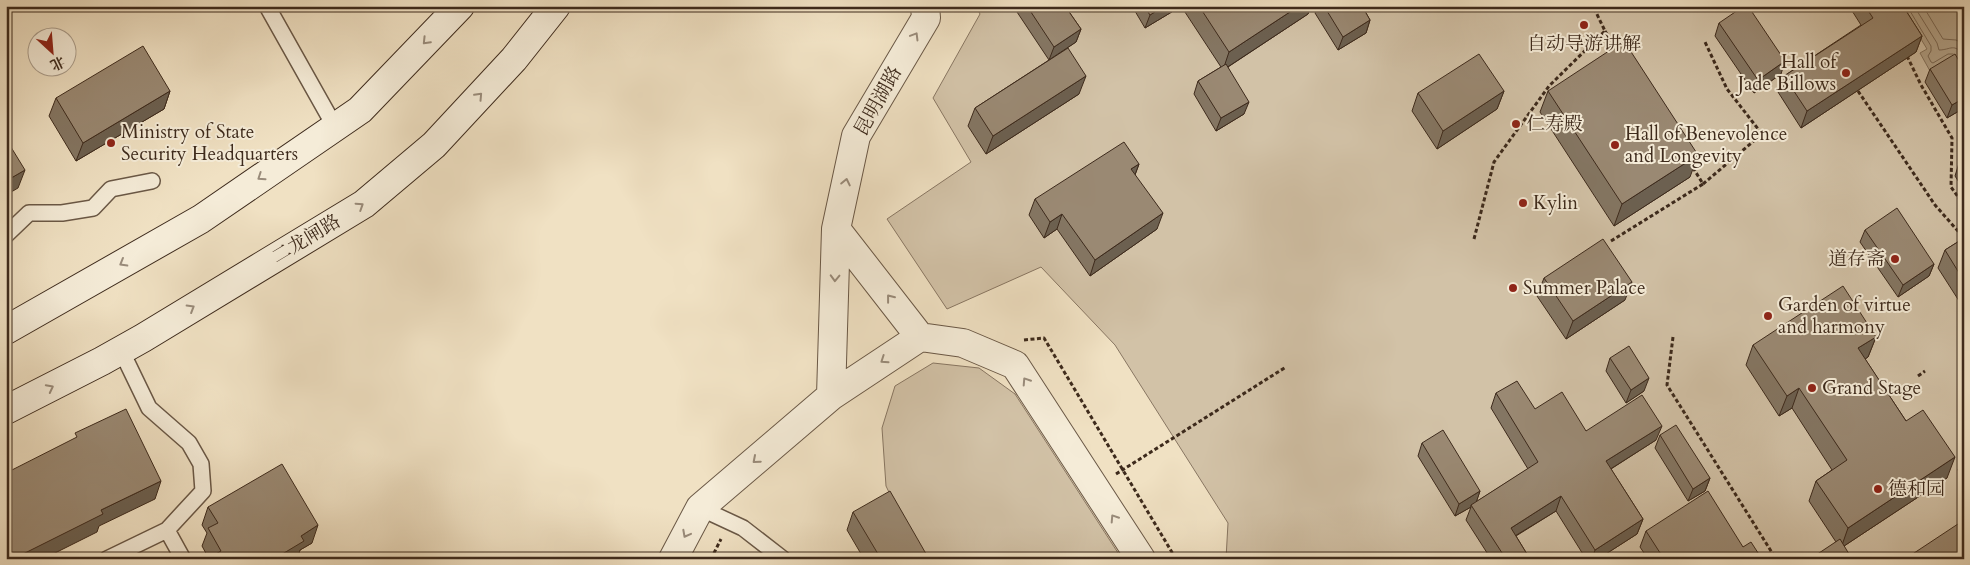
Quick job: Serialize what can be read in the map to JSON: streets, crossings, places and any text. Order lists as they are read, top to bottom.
{
  "streets": {
    "main road": ["昆明湖路", "二龙闸路"]
  },
  "places": [
    "自动导游讲解",
    "Hall of Jade Billows",
    "仁寿殿",
    "Ministry of State Security Headquarters",
    "Hall of Benevolence and Longevity",
    "Kylin",
    "道存斋",
    "Summer Palace",
    "Garden of virtue and harmony",
    "Grand Stage",
    "德和园"
  ],
  "north": "bottom right"
}
